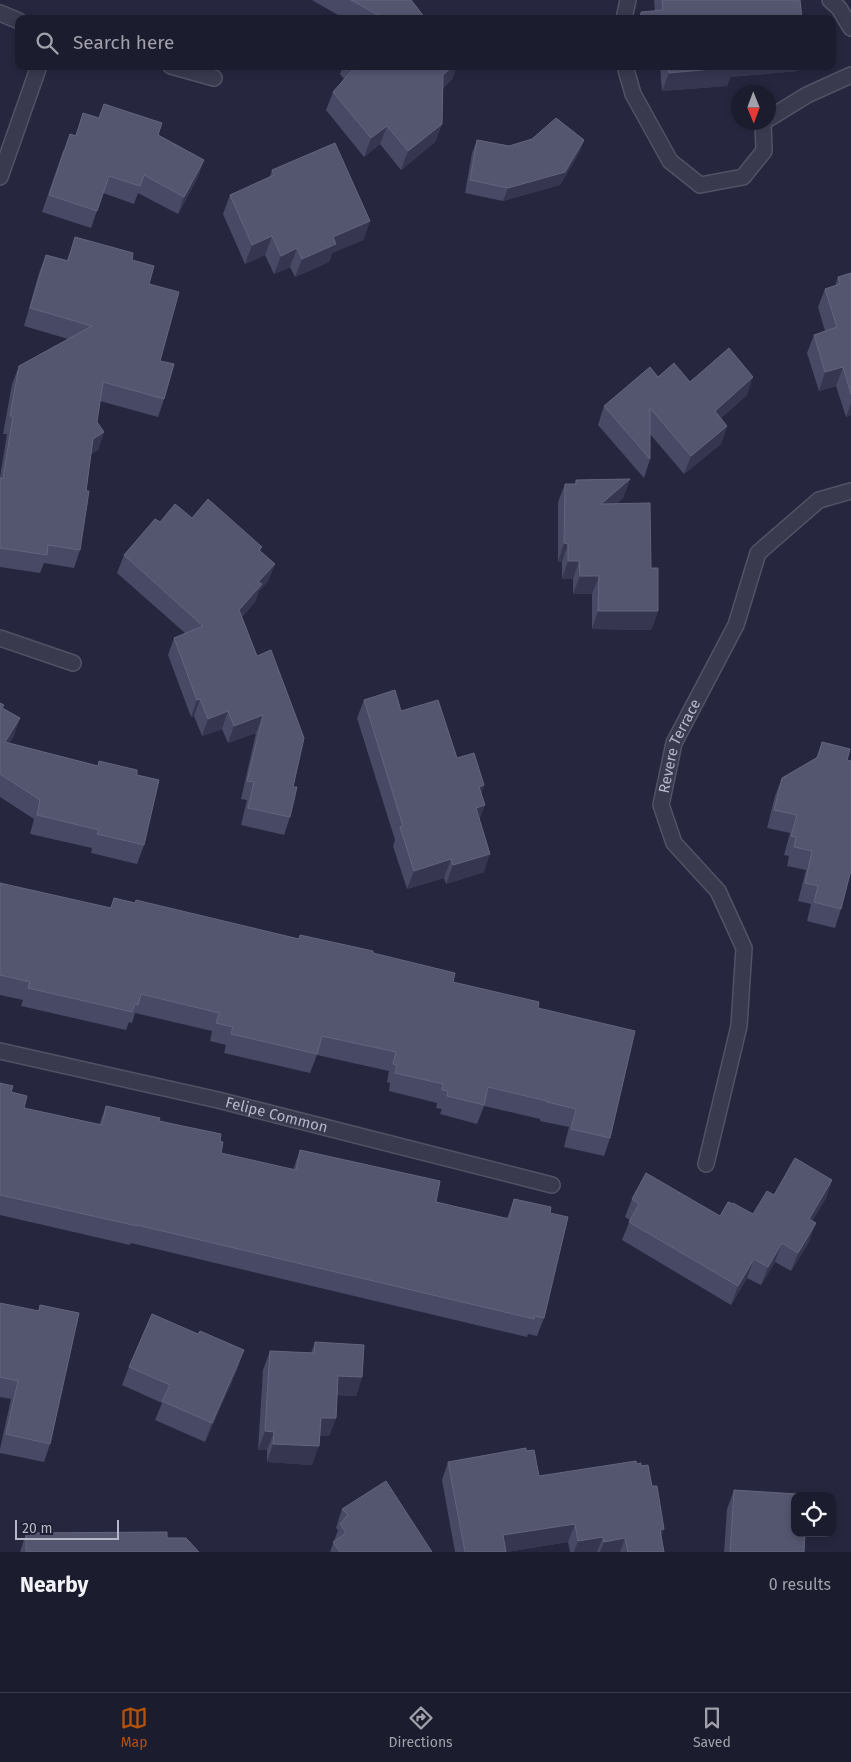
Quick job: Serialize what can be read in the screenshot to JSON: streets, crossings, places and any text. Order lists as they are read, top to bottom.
{
  "streets": {
    "street": ["Revere Terrace", "Felipe Common"]
  },
  "scale_bar": "20 m",
  "north": "bottom",
  "page": {
    "search": "Search here",
    "scale": "20 m",
    "heading": ["Nearby", "0 results"],
    "nav": ["Map", "Directions", "Saved"]
  }
}
